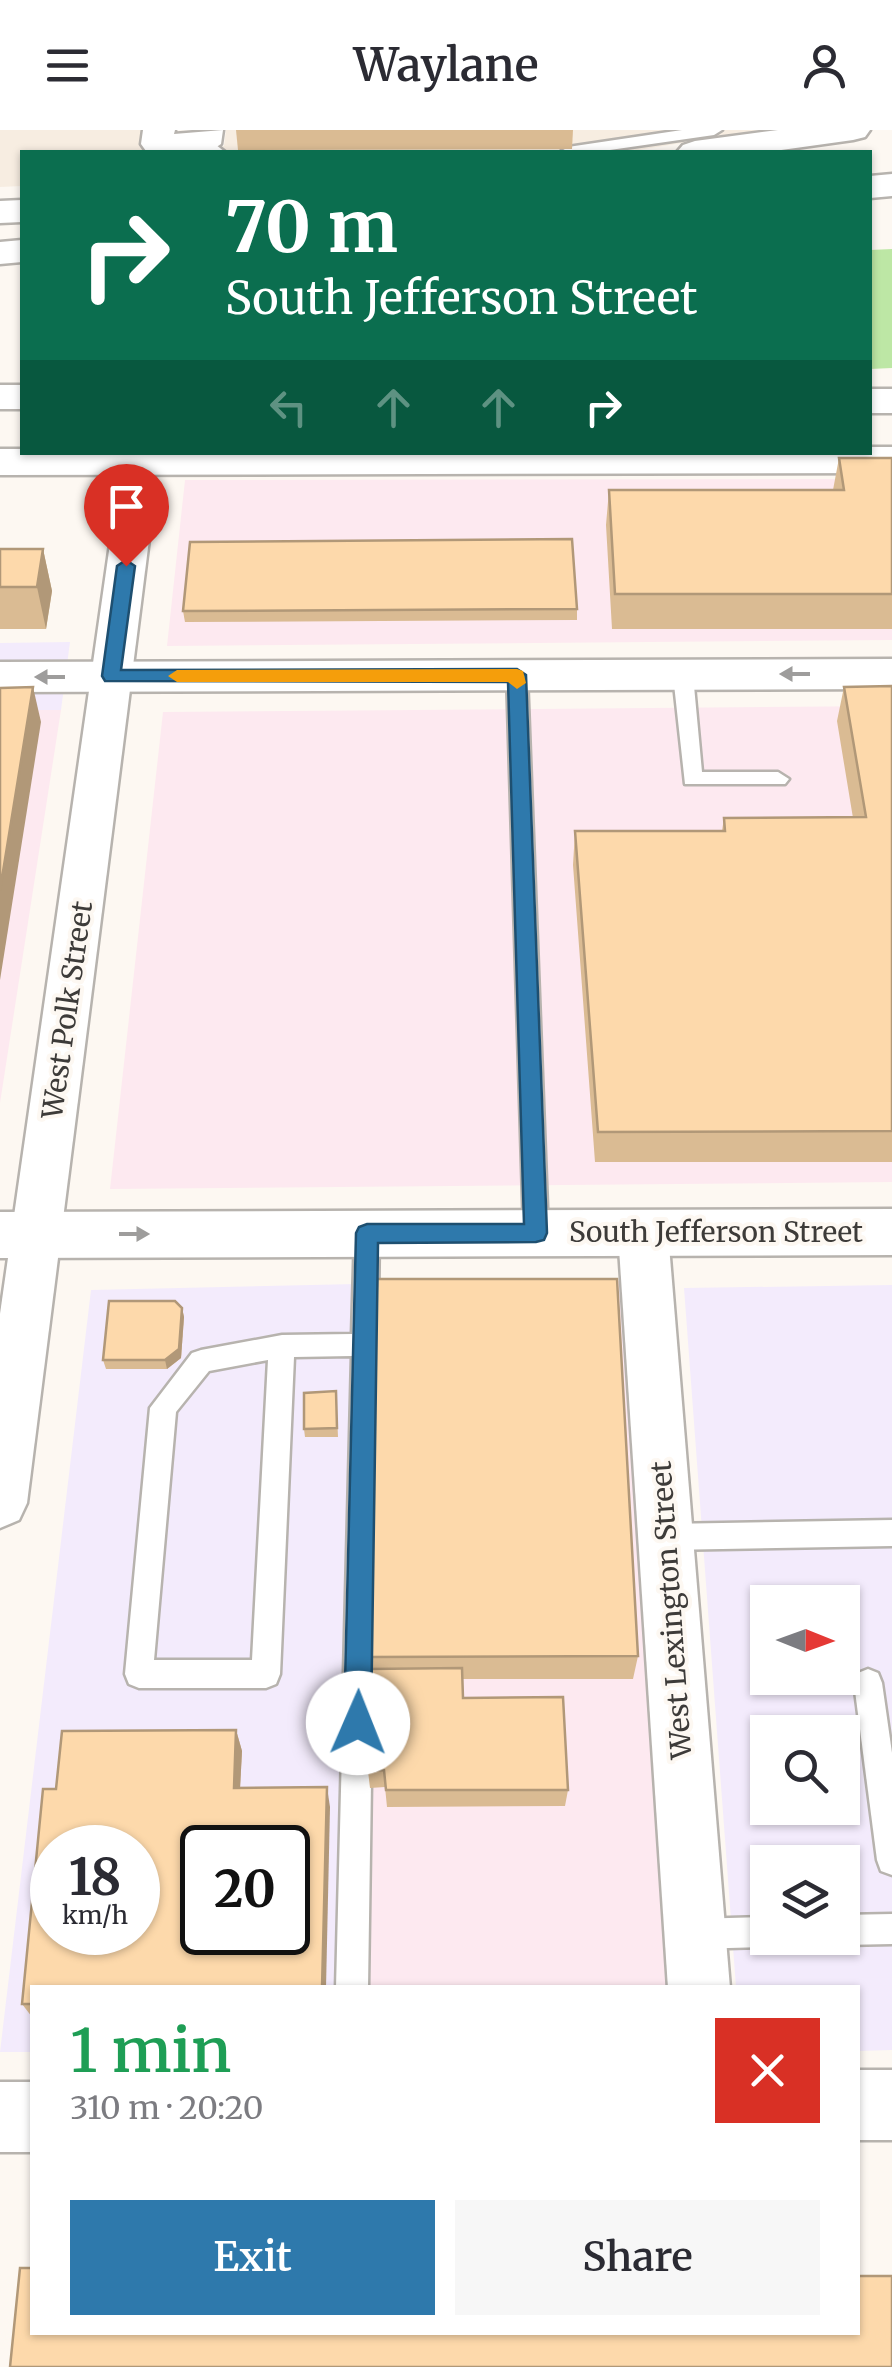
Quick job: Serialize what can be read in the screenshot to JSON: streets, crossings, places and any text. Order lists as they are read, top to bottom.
{
  "streets": {
    "main road": ["South Jefferson Street"],
    "street": ["West Polk Street", "West Lexington Street"]
  },
  "crossings": [
    ["West Polk Street", "South Jefferson Street"],
    ["South Jefferson Street", "West Lexington Street"]
  ],
  "one_way": ["South Jefferson Street"],
  "north": "right",
  "page": {
    "header": "Waylane",
    "turn": ["70 m", "South Jefferson Street"],
    "speed": "18 km/h",
    "limit": "20",
    "heading": ["1 min", "310 m · 20:20"],
    "buttons": ["Exit", "Share"]
  }
}
